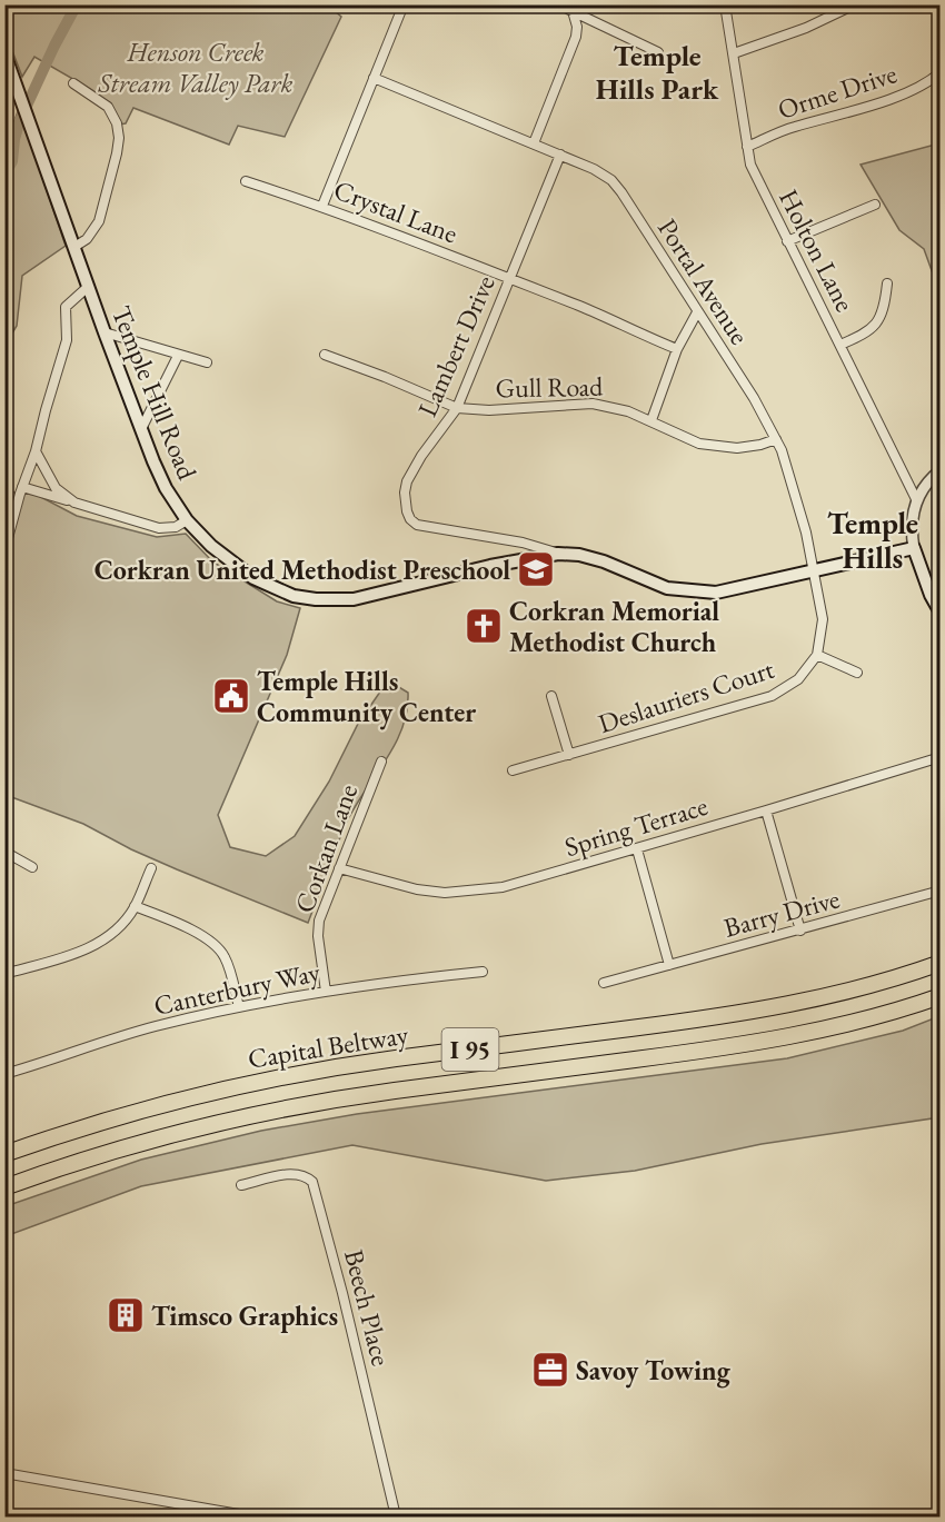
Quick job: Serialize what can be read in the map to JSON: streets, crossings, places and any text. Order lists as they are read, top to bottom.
{
  "streets": {
    "highway": ["Capital Beltway", "I 95"],
    "main road": ["Temple Hill Road"],
    "street": [
      "Orme Drive",
      "Crystal Lane",
      "Holton Lane",
      "Portal Avenue",
      "Lambert Drive",
      "Gull Road",
      "Deslauriers Court",
      "Spring Terrace",
      "Corkan Lane",
      "Barry Drive",
      "Canterbury Way",
      "Beech Place"
    ]
  },
  "crossings": [
    ["Orme Drive", "Holton Lane"],
    ["Crystal Lane", "Lambert Drive"],
    ["Portal Avenue", "Lambert Drive"],
    ["Portal Avenue", "Gull Road"],
    ["Portal Avenue", "Temple Hill Road"],
    ["Portal Avenue", "Deslauriers Court"],
    ["Lambert Drive", "Gull Road"],
    ["Lambert Drive", "Temple Hill Road"],
    ["Spring Terrace", "Corkan Lane"],
    ["Corkan Lane", "Canterbury Way"]
  ],
  "districts": ["Temple Hills Park", "Temple Hills"],
  "parks": ["Henson Creek Stream Valley Park"],
  "places": {
    "school or university": ["Corkran United Methodist Preschool"],
    "church": ["Corkran Memorial Methodist Church"],
    "public building": ["Temple Hills Community Center"],
    "building": ["Timsco Graphics"],
    "office": ["Savoy Towing"]
  }
}
